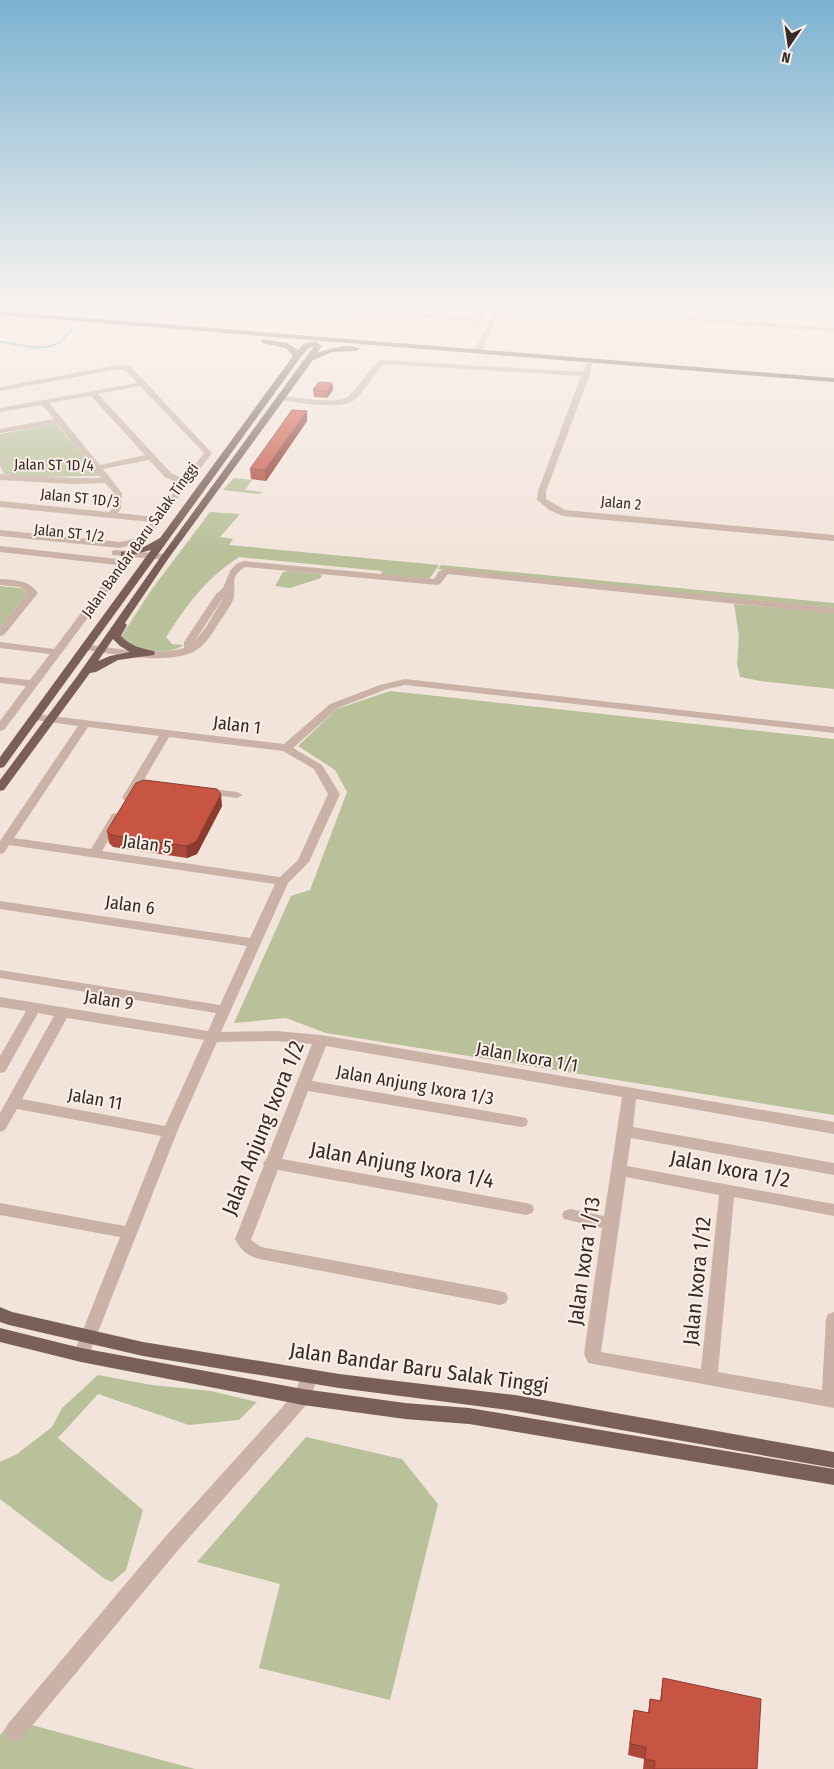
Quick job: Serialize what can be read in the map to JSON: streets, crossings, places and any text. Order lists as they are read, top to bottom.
{
  "streets": {
    "main road": ["Jalan Bandar Baru Salak Tinggi"],
    "street": [
      "Jalan ST 1D/4",
      "Jalan ST 1D/3",
      "Jalan 2",
      "Jalan ST 1/2",
      "Jalan 1",
      "Jalan 5",
      "Jalan 6",
      "Jalan 9",
      "Jalan Ixora 1/1",
      "Jalan Anjung Ixora 1/3",
      "Jalan 11",
      "Jalan Anjung Ixora 1/2",
      "Jalan Anjung Ixora 1/4",
      "Jalan Ixora 1/2",
      "Jalan Ixora 1/13",
      "Jalan Ixora 1/12"
    ]
  },
  "crossings": [
    ["Jalan ST 1/2", "Jalan Bandar Baru Salak Tinggi"],
    ["Jalan Bandar Baru Salak Tinggi", "Jalan 1"],
    ["Jalan 1", "Jalan 5"],
    ["Jalan 9", "Jalan Ixora 1/1"],
    ["Jalan Ixora 1/1", "Jalan Anjung Ixora 1/2"],
    ["Jalan Ixora 1/1", "Jalan Ixora 1/13"],
    ["Jalan Anjung Ixora 1/3", "Jalan Anjung Ixora 1/2"],
    ["Jalan Anjung Ixora 1/2", "Jalan Anjung Ixora 1/4"],
    ["Jalan Ixora 1/2", "Jalan Ixora 1/13"],
    ["Jalan Ixora 1/2", "Jalan Ixora 1/12"],
    ["Jalan Ixora 1/13", "Jalan Ixora 1/12"]
  ],
  "north": "bottom"
}
